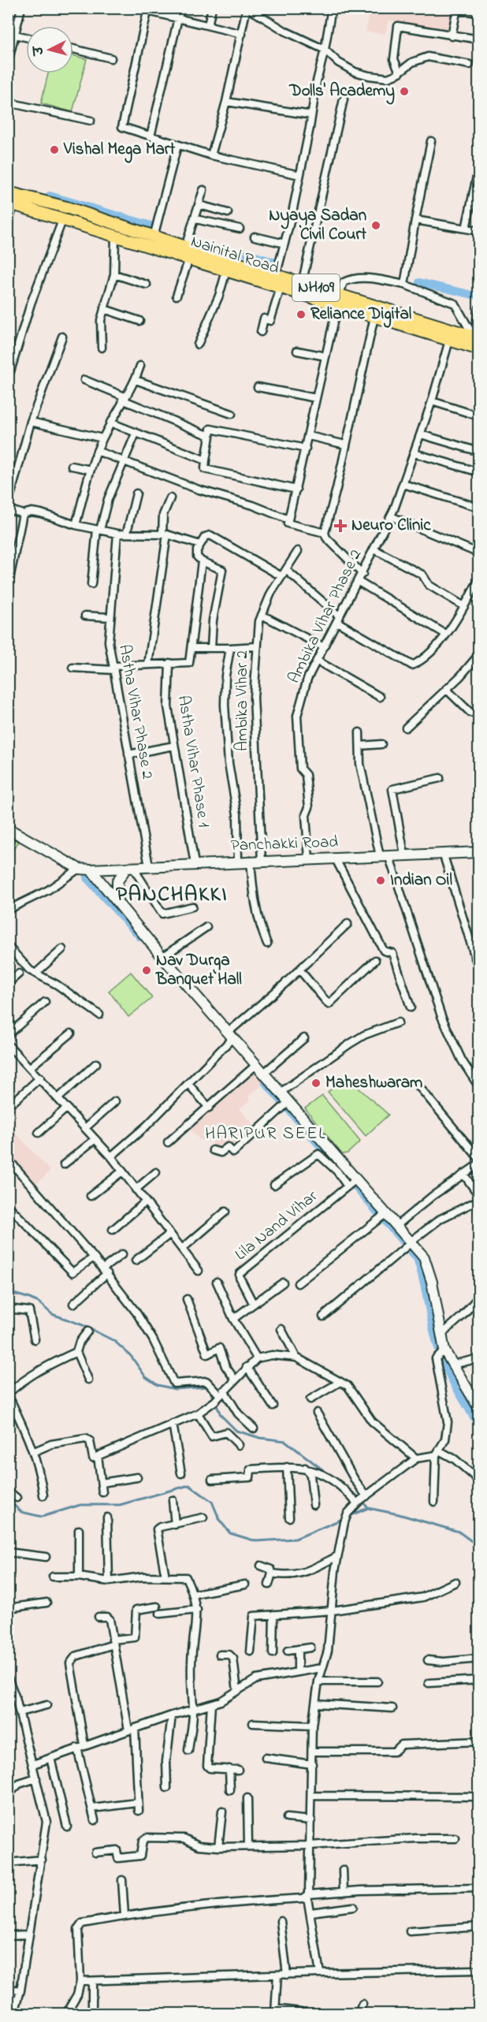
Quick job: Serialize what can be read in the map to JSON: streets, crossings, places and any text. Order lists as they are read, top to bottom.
{
  "streets": {
    "highway": ["Nainital Road", "NH109"],
    "main road": ["Panchakki Road"],
    "street": [
      "Ambika Vihar Phase 2",
      "Ambika Vihar 2",
      "Astha Vihar Phase 2",
      "Astha Vihar Phase 1",
      "Lila Nand Vihar"
    ]
  },
  "crossings": [
    ["Nainital Road", "Ambika Vihar Phase 2"],
    ["Ambika Vihar Phase 2", "Panchakki Road"],
    ["Ambika Vihar 2", "Panchakki Road"],
    ["Astha Vihar Phase 2", "Panchakki Road"],
    ["Astha Vihar Phase 1", "Panchakki Road"]
  ],
  "districts": ["PANCHAKKI", "HARIPUR SEEL"],
  "places": {
    "other": [
      "Dolls' Academy",
      "Vishal Mega Mart",
      "Nyaya Sadan Civil Court",
      "Reliance Digital",
      "Indian Oil",
      "Nav Durga Banquet Hall",
      "Maheshwaram"
    ],
    "health": ["Neuro Clinic"]
  },
  "north": "left"
}
